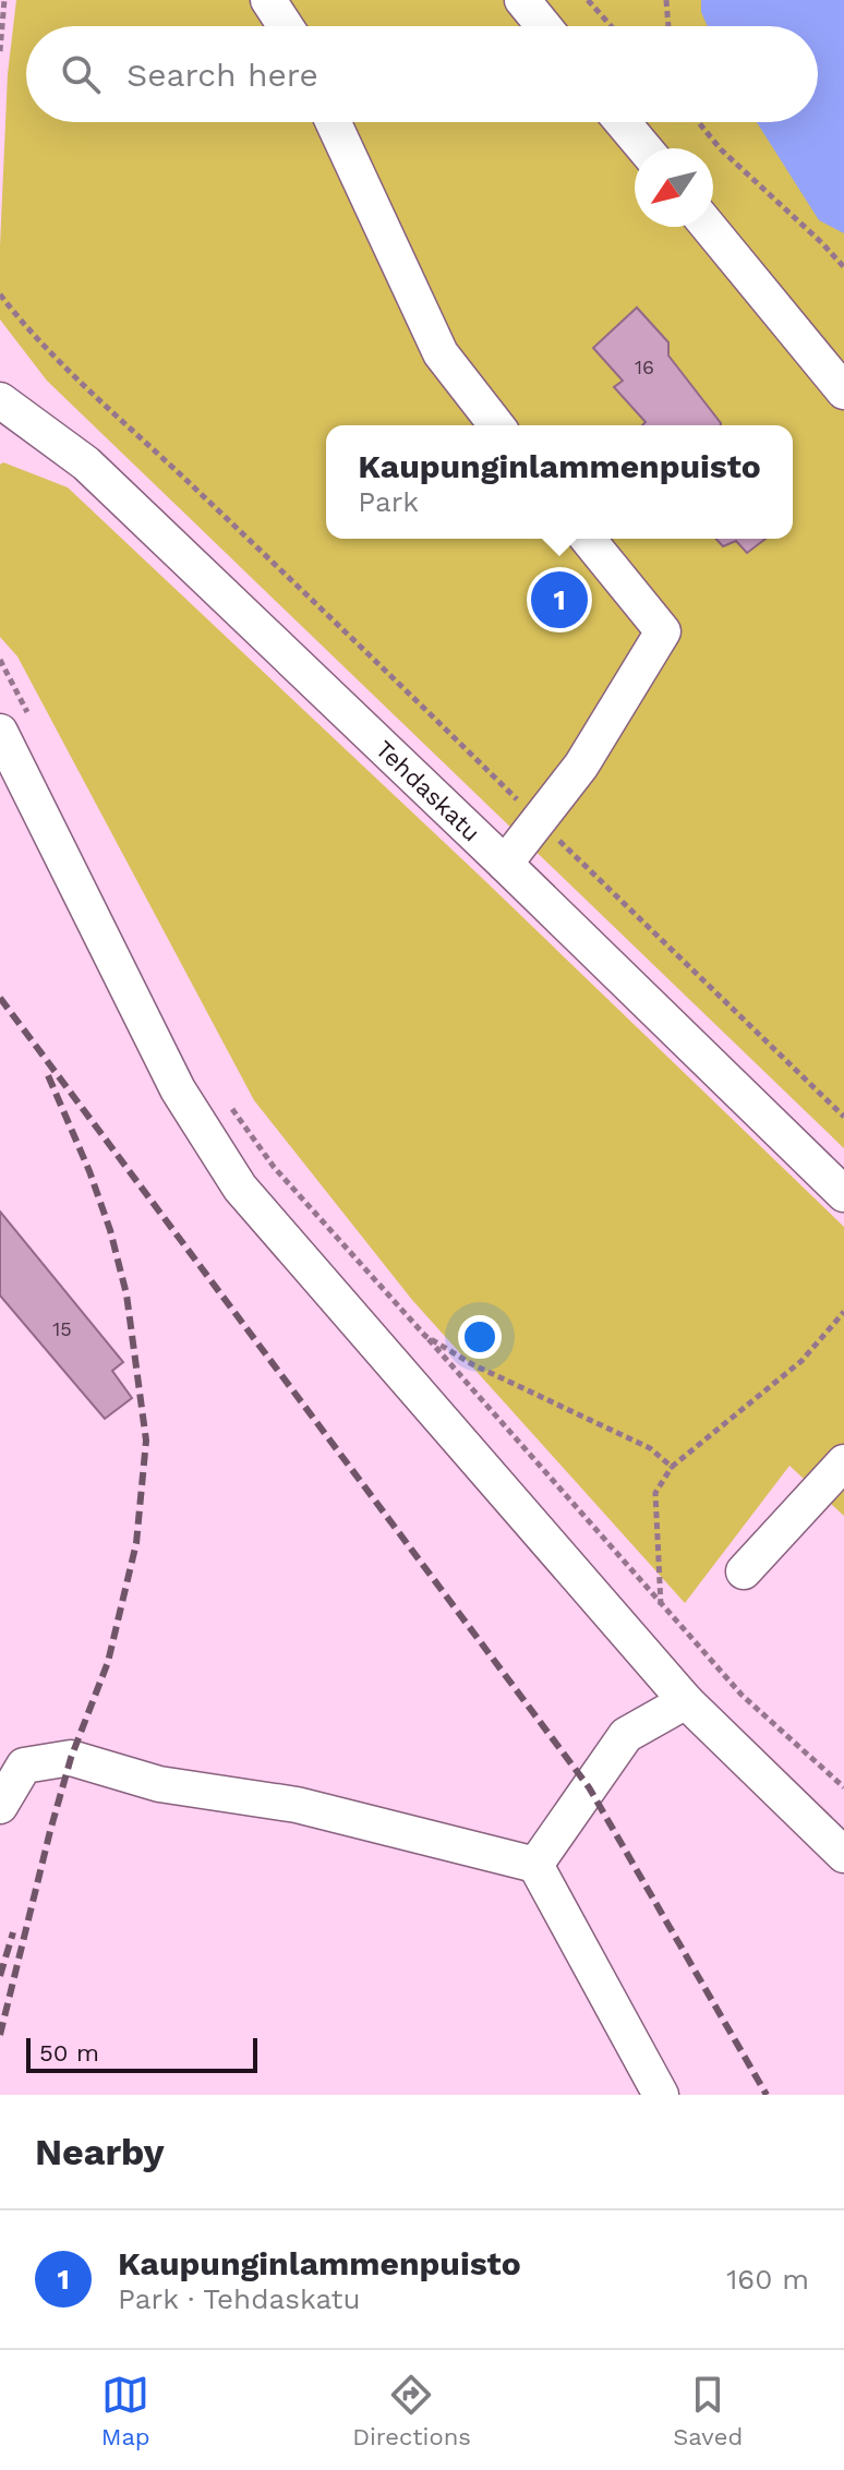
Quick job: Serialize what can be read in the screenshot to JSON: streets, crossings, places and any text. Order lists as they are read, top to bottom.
{
  "streets": {
    "street": ["Tehdaskatu"]
  },
  "house_numbers": ["16", "15"],
  "scale_bar": "50 m",
  "north": "bottom left",
  "page": {
    "search": "Search here",
    "popup": ["Kaupunginlammenpuisto", "Park"],
    "pins": "1",
    "scale": "50 m",
    "heading": "Nearby",
    "list": [
      {
        "mark": "1",
        "name": "Kaupunginlammenpuisto",
        "note": "Park · Tehdaskatu",
        "value": "160 m"
      }
    ],
    "nav": ["Map", "Directions", "Saved"]
  }
}
